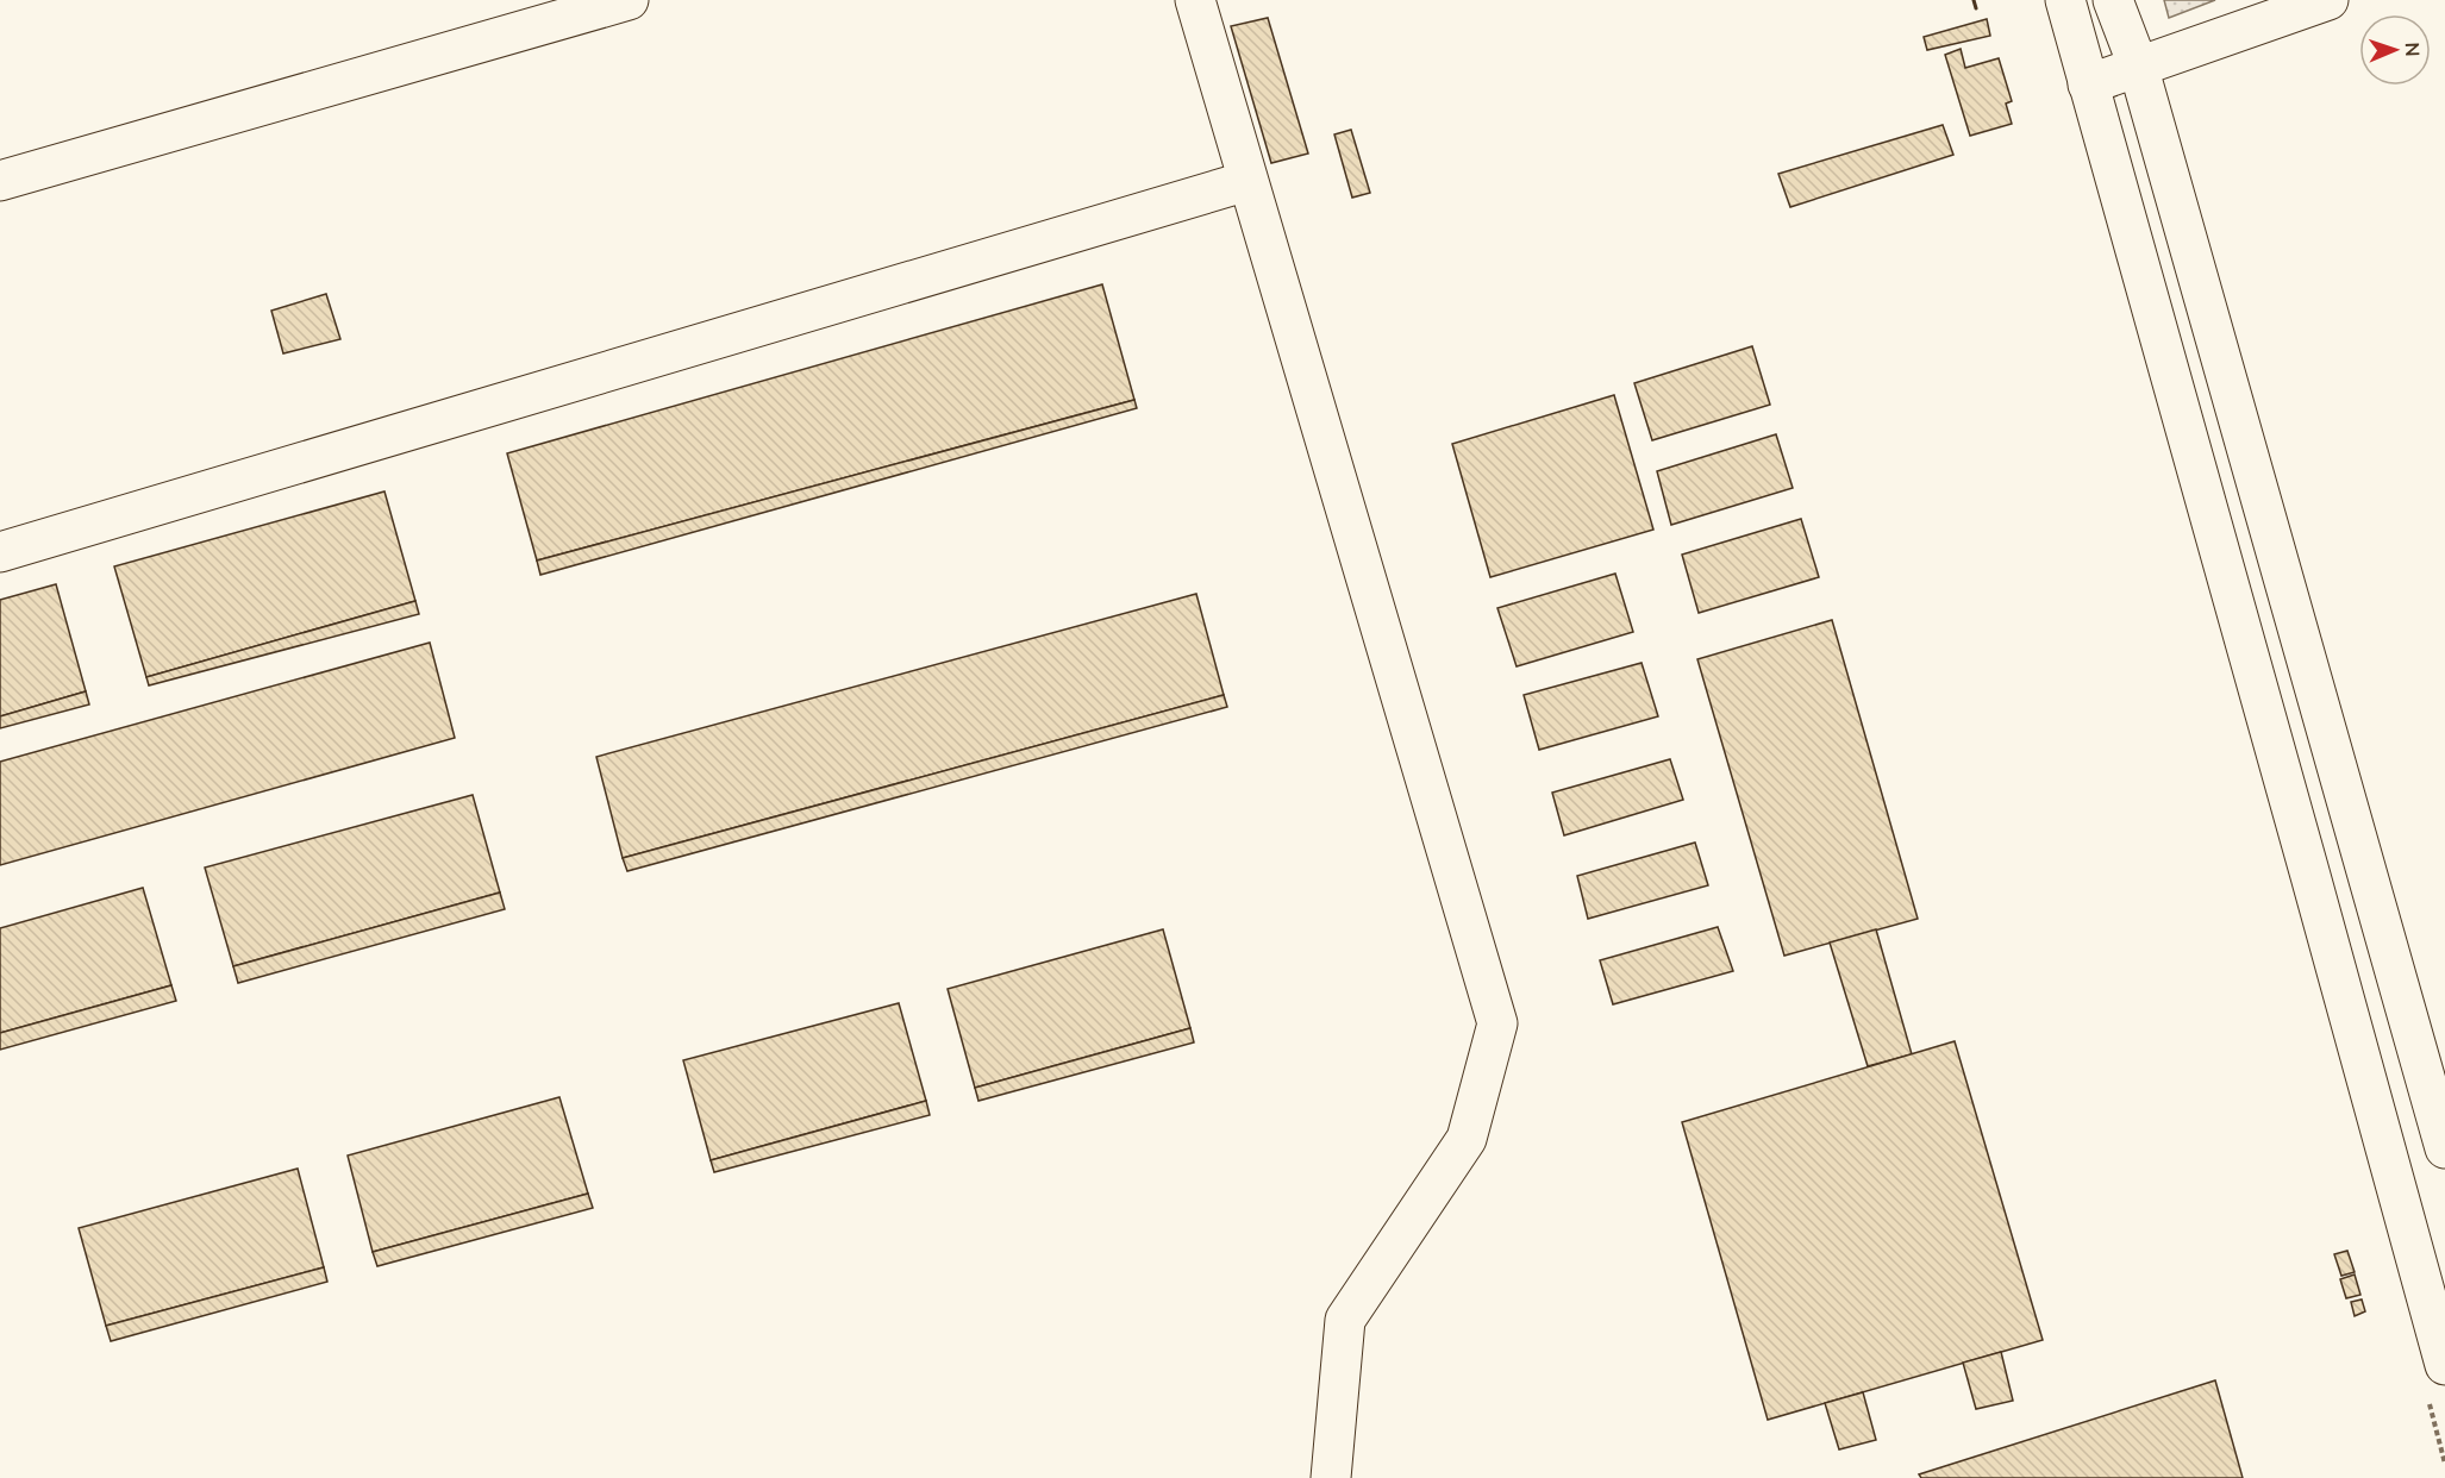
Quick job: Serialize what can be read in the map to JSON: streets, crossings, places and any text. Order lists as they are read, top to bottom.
{
  "north": "right"
}
